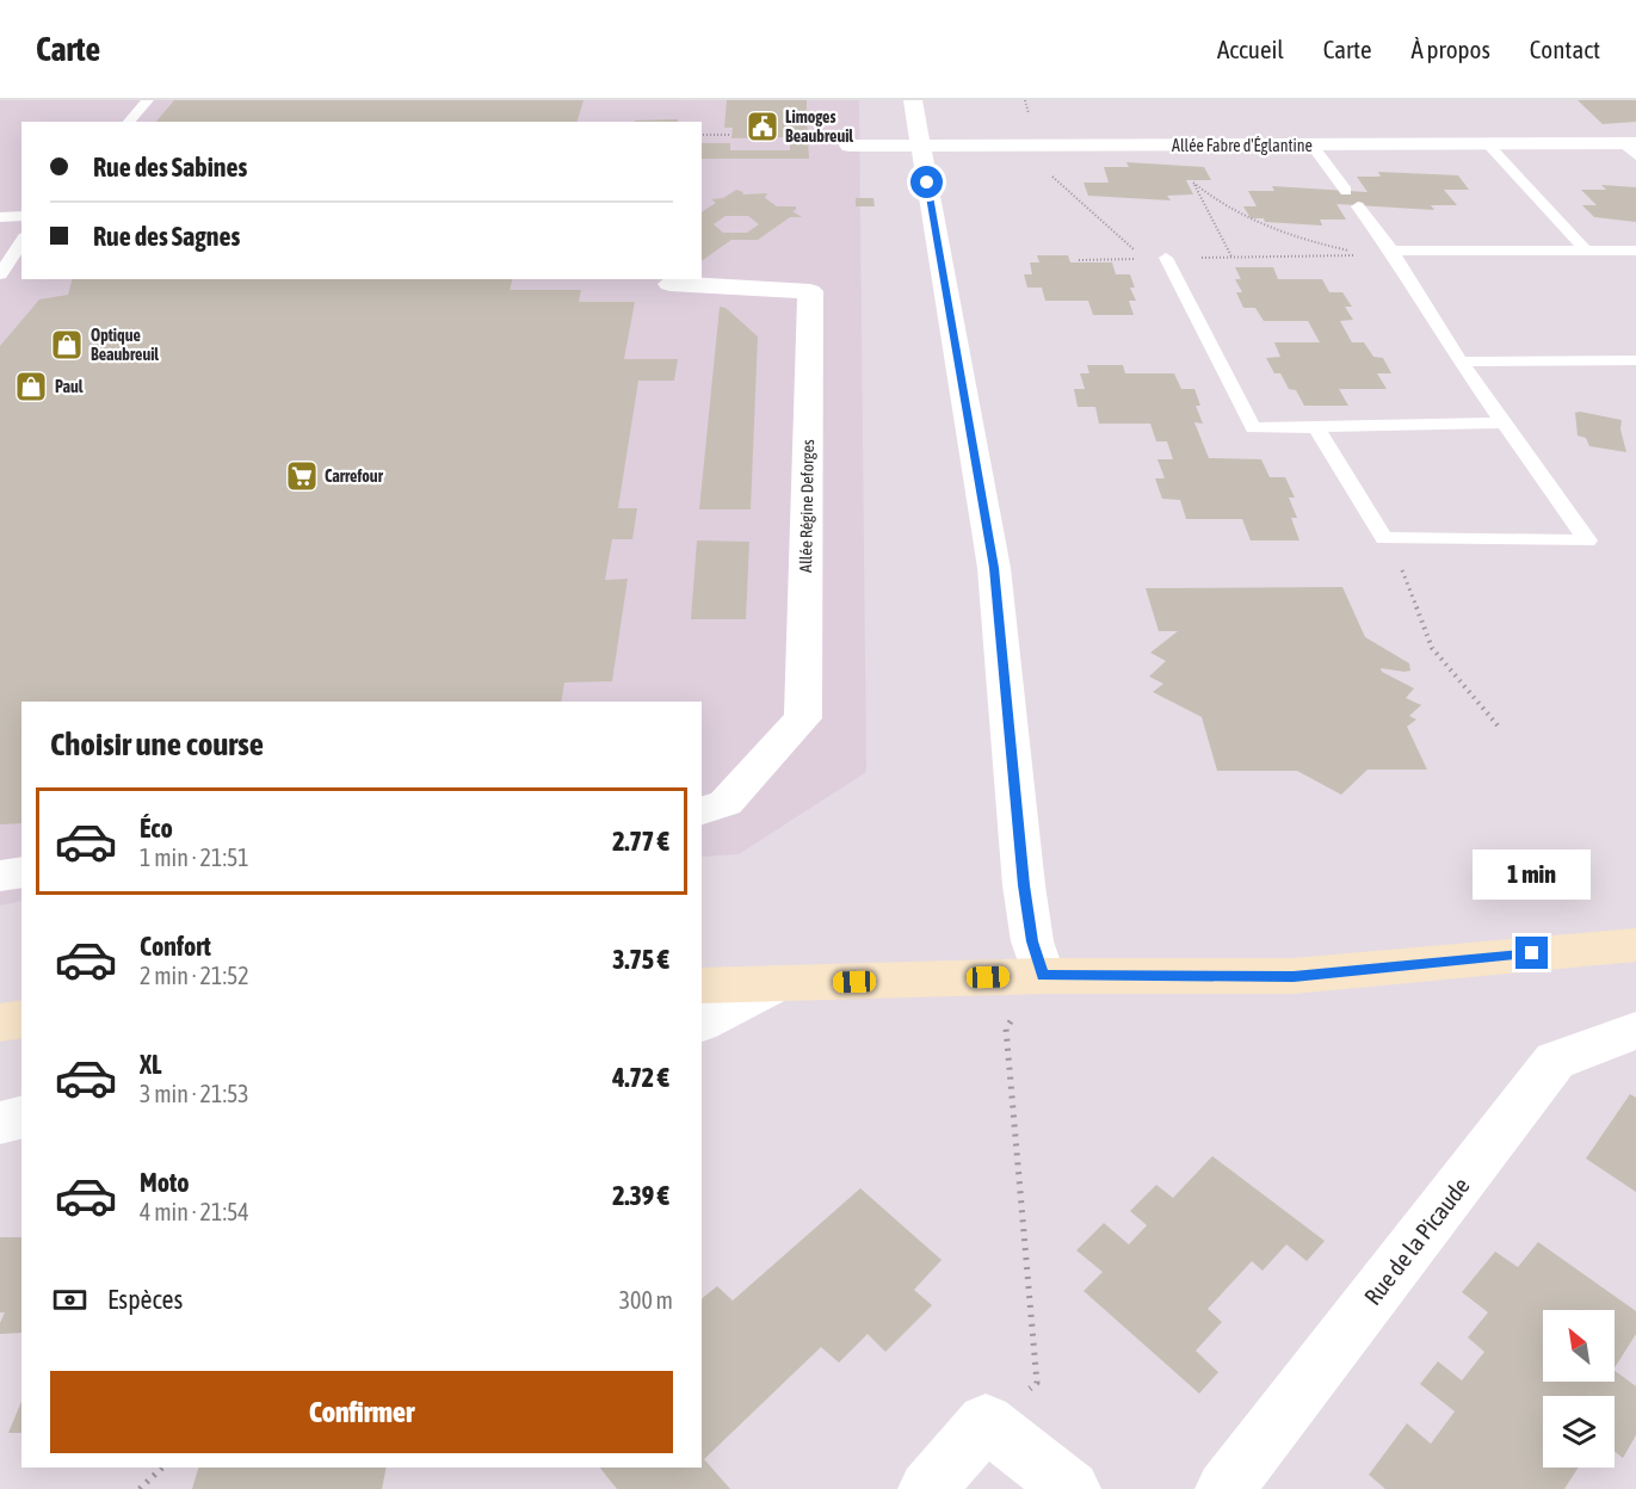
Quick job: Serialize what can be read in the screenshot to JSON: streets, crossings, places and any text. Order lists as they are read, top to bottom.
{
  "streets": {
    "street": ["Allée Fabre d'Églantine", "Allée Régine Deforges", "Rue de la Picaude"]
  },
  "places": {
    "public building": ["Limoges Beaubreuil"],
    "shop": ["Optique Beaubreuil", "Paul"],
    "supermarket": ["Carrefour"]
  },
  "north": "top left",
  "page": {
    "header": "Carte",
    "nav": [
      "Accueil",
      "Carte",
      "À propos",
      "Contact"
    ],
    "banner": ["Rue des Sabines", "Rue des Sagnes"],
    "heading": "Choisir une course",
    "list": [
      {
        "name": "Éco",
        "note": "1 min · 21:51",
        "value": "2.77 €"
      },
      {
        "name": "Confort",
        "note": "2 min · 21:52",
        "value": "3.75 €"
      },
      {
        "name": "XL",
        "note": "3 min · 21:53",
        "value": "4.72 €"
      },
      {
        "name": "Moto",
        "note": "4 min · 21:54",
        "value": "2.39 €"
      }
    ],
    "bubble": "1 min",
    "pay": ["Espèces", "300 m"],
    "buttons": "Confirmer"
  }
}
